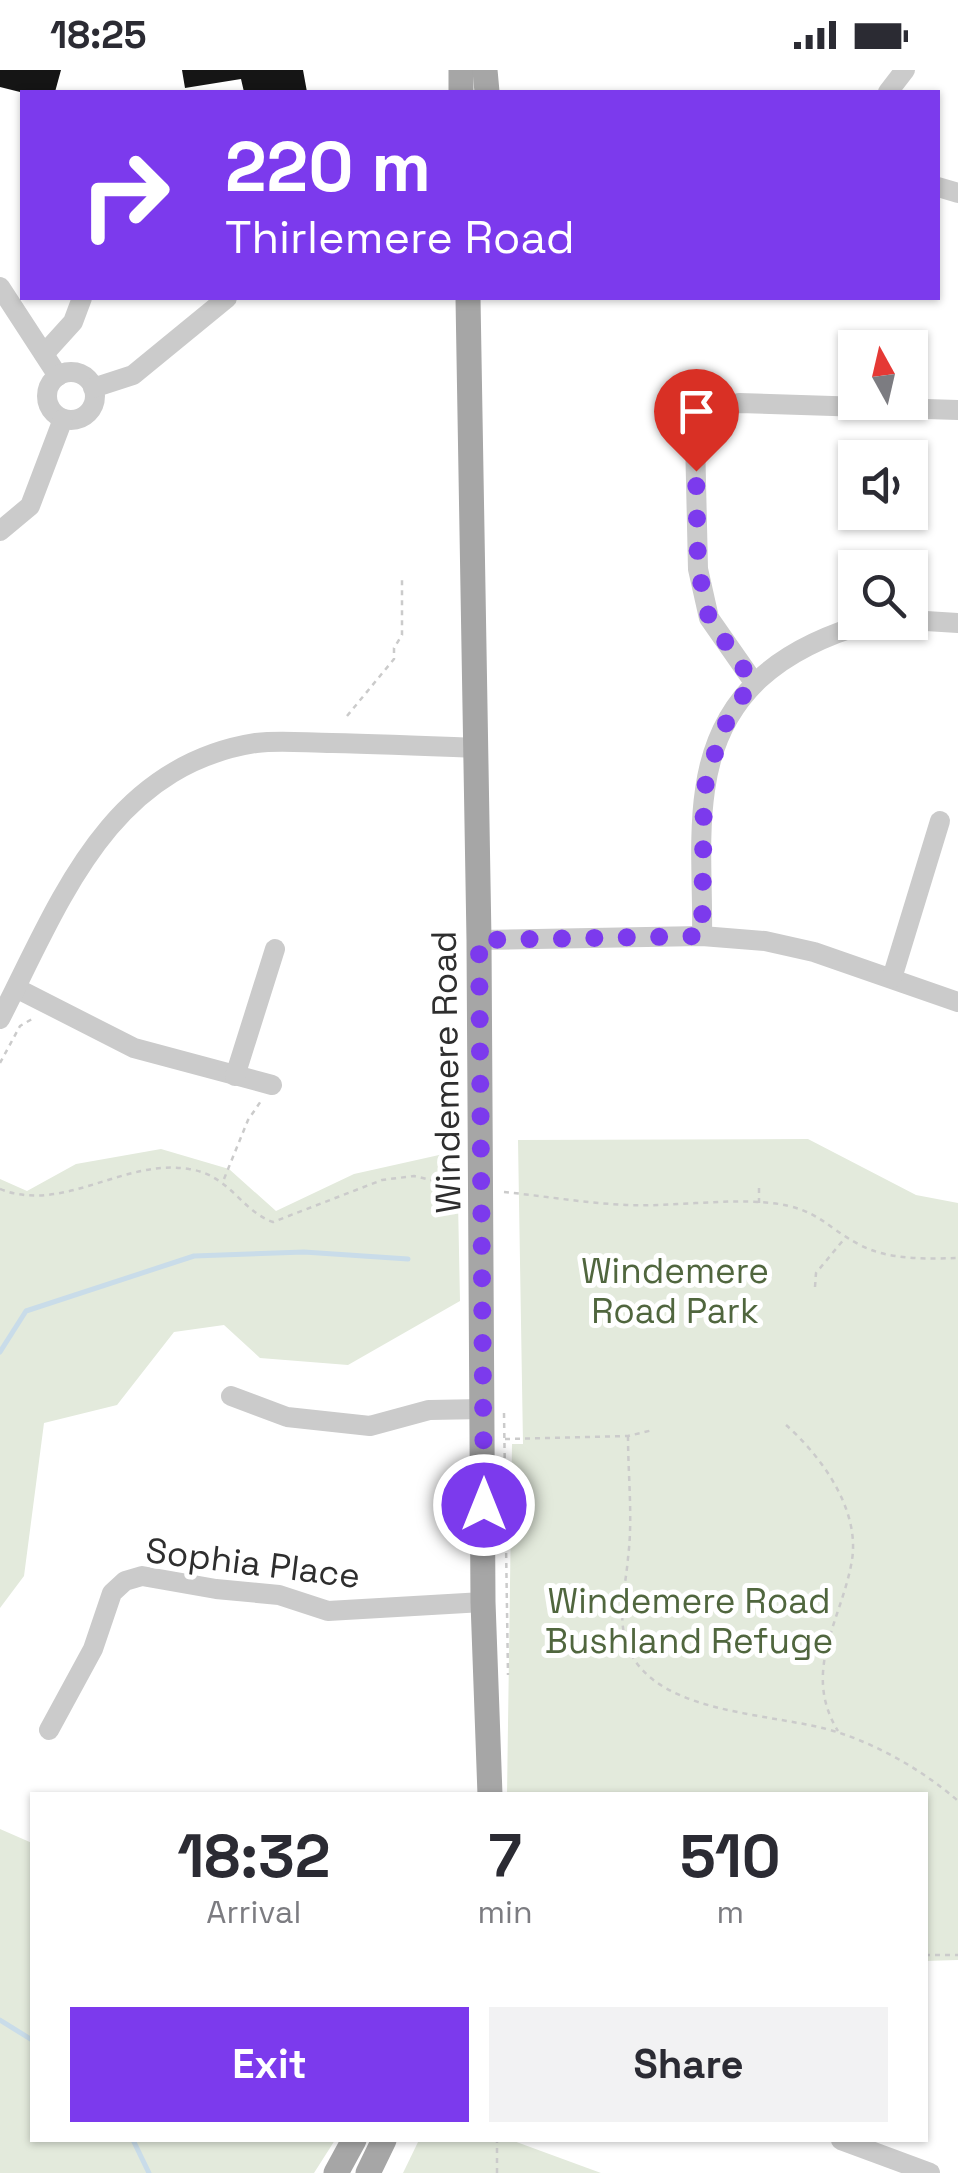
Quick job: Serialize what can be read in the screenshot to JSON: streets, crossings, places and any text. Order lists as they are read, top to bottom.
{
  "streets": {
    "main road": ["Windemere Road"],
    "street": ["Sophia Place"]
  },
  "crossings": [
    ["Windemere Road", "Sophia Place"]
  ],
  "parks": ["Windemere Road Park", "Windemere Road Bushland Refuge"],
  "north": "top",
  "page": {
    "status": "18:25",
    "turn": ["220 m", "Thirlemere Road"],
    "eta": [
      "18:32",
      "Arrival",
      "7",
      "min",
      "510",
      "m"
    ],
    "buttons": ["Exit", "Share"]
  }
}
